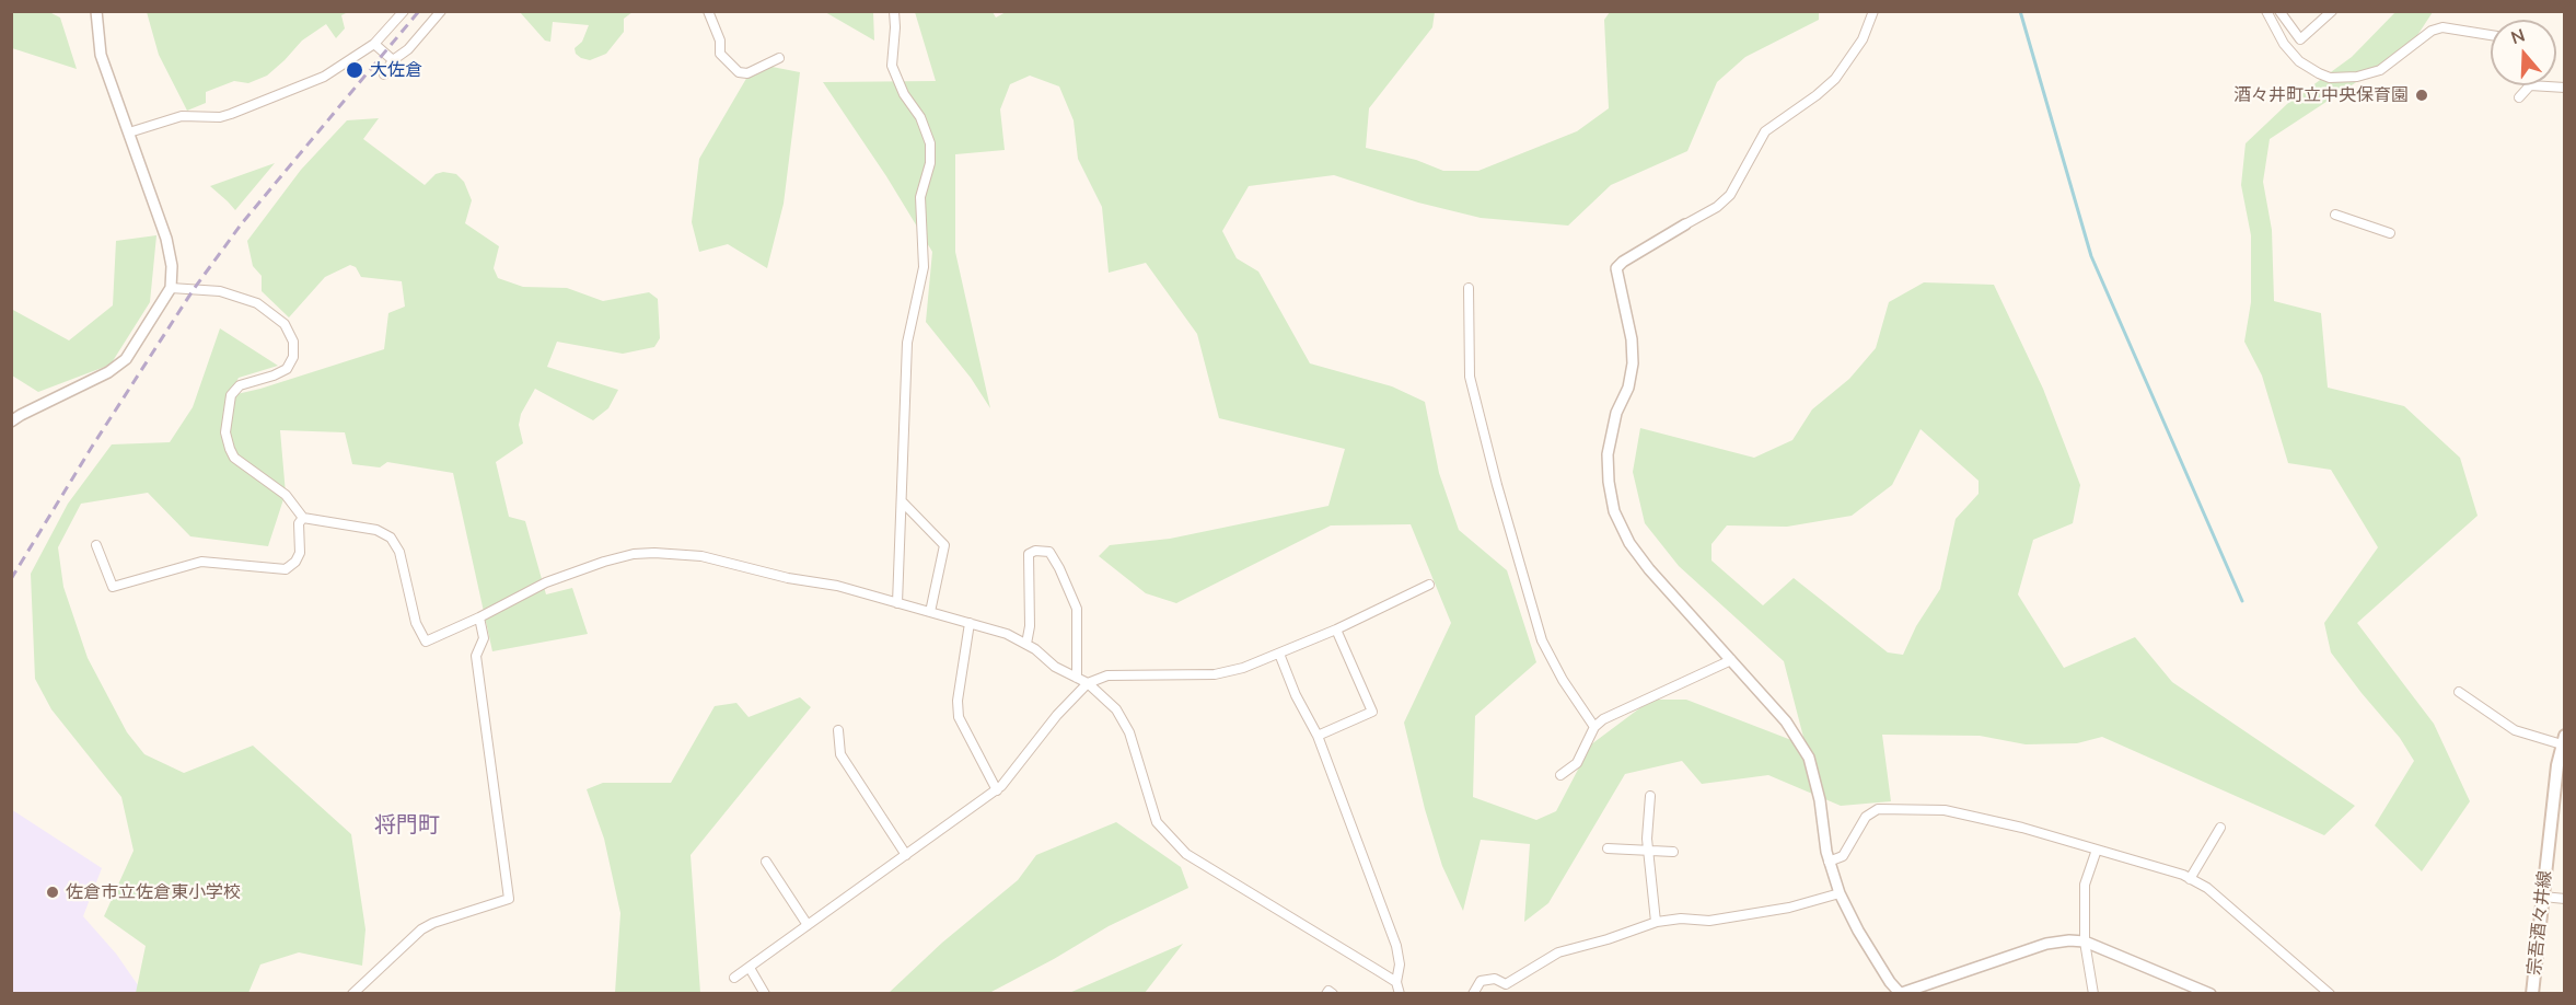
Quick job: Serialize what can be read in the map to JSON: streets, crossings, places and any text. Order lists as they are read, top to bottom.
{
  "streets": {
    "main road": ["宗吾酒々井線"]
  },
  "districts": ["将門町"],
  "places": ["大佐倉", "酒々井町立中央保育園", "佐倉市立佐倉東小学校"],
  "north": "top"
}
